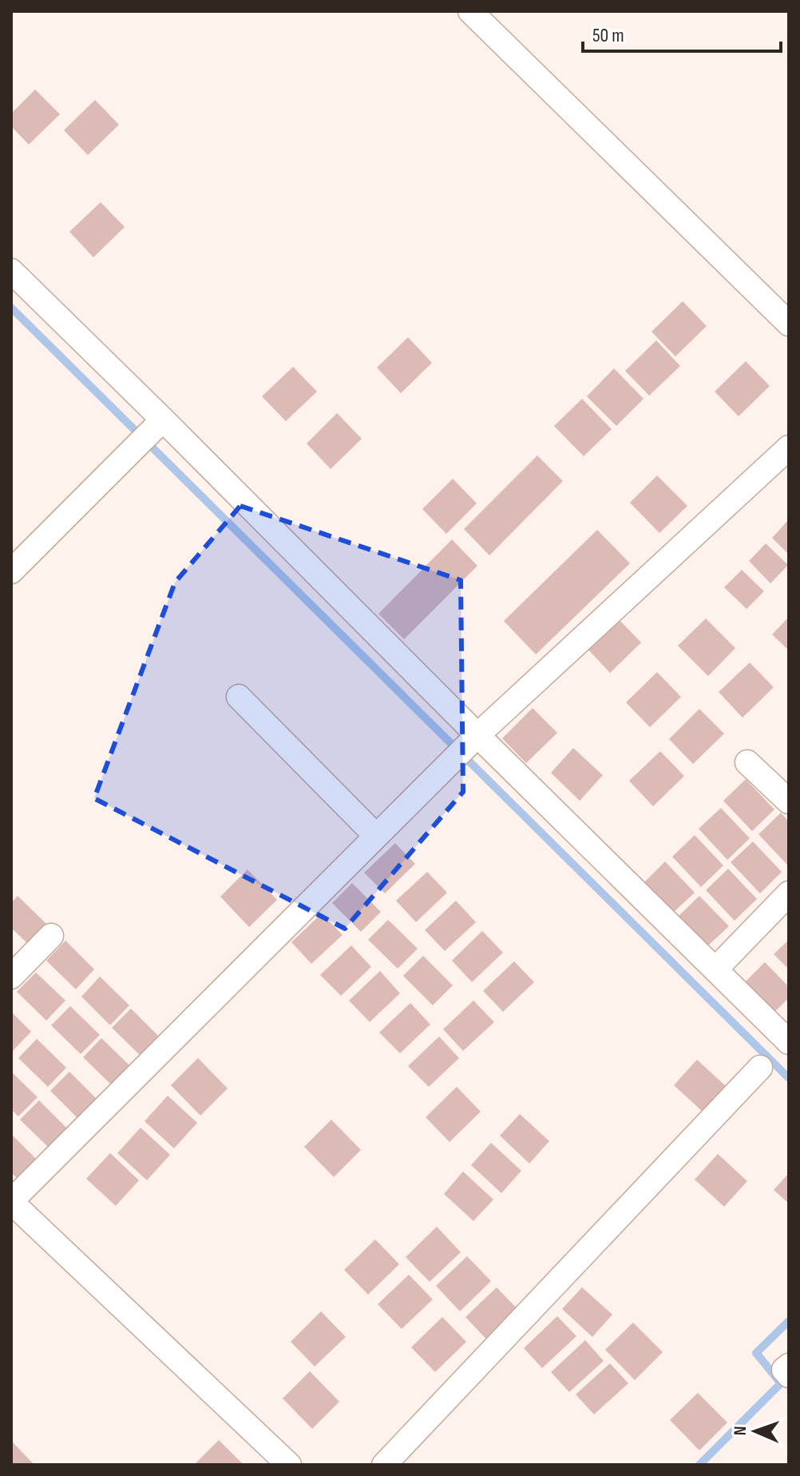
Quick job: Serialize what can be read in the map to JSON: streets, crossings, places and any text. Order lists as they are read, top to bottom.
{
  "scale_bar": "50 m",
  "north": "left"
}
